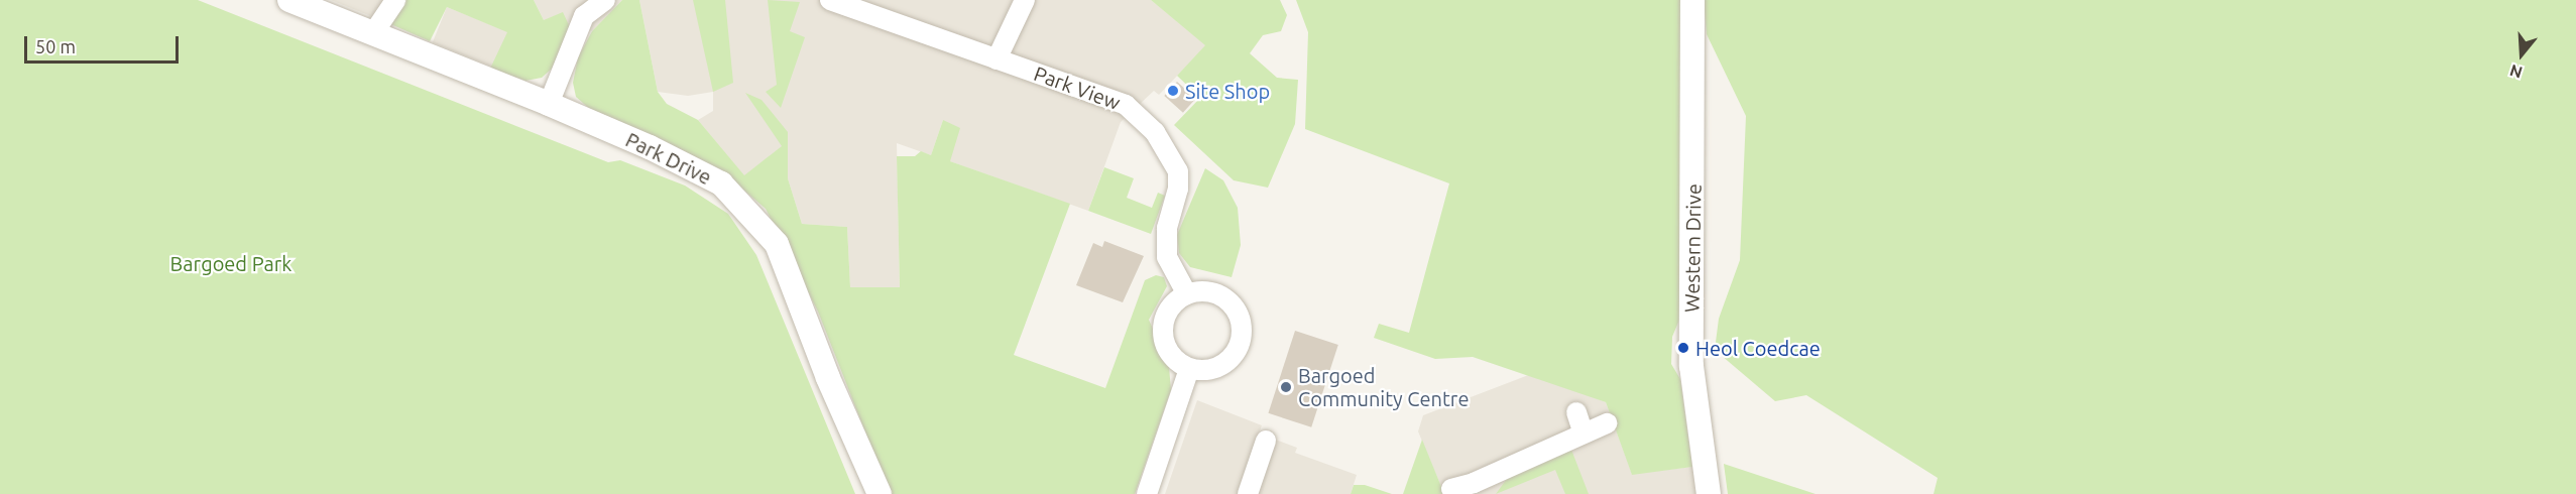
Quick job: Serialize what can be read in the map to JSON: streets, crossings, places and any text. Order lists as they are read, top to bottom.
{
  "streets": {
    "street": ["Park View", "Park Drive", "Western Drive"]
  },
  "parks": ["Bargoed Park"],
  "places": ["Site Shop", "Heol Coedcae", "Bargoed Community Centre"],
  "scale_bar": "50 m",
  "north": "bottom"
}
